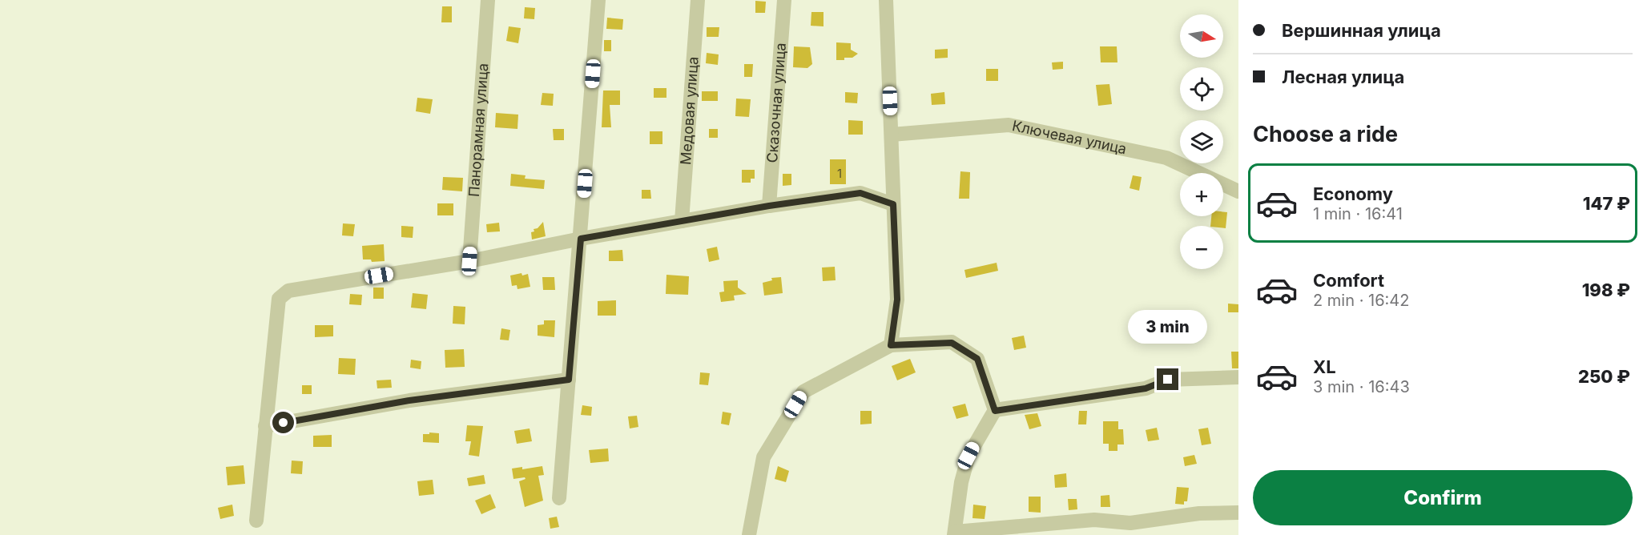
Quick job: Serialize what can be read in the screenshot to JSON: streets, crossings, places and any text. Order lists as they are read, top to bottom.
{
  "streets": {
    "street": [
      "Сказочная улица",
      "Медовая улица",
      "Панорамная улица",
      "Ключевая улица"
    ]
  },
  "house_numbers": ["1"],
  "north": "right",
  "page": {
    "banner": ["Вершинная улица", "Лесная улица"],
    "map_buttons": ["+", "−"],
    "heading": "Choose a ride",
    "list": [
      {
        "name": "Economy",
        "note": "1 min · 16:41",
        "value": "147 ₽"
      },
      {
        "name": "Comfort",
        "note": "2 min · 16:42",
        "value": "198 ₽"
      },
      {
        "name": "XL",
        "note": "3 min · 16:43",
        "value": "250 ₽"
      }
    ],
    "bubble": "3 min",
    "buttons": "Confirm"
  }
}
